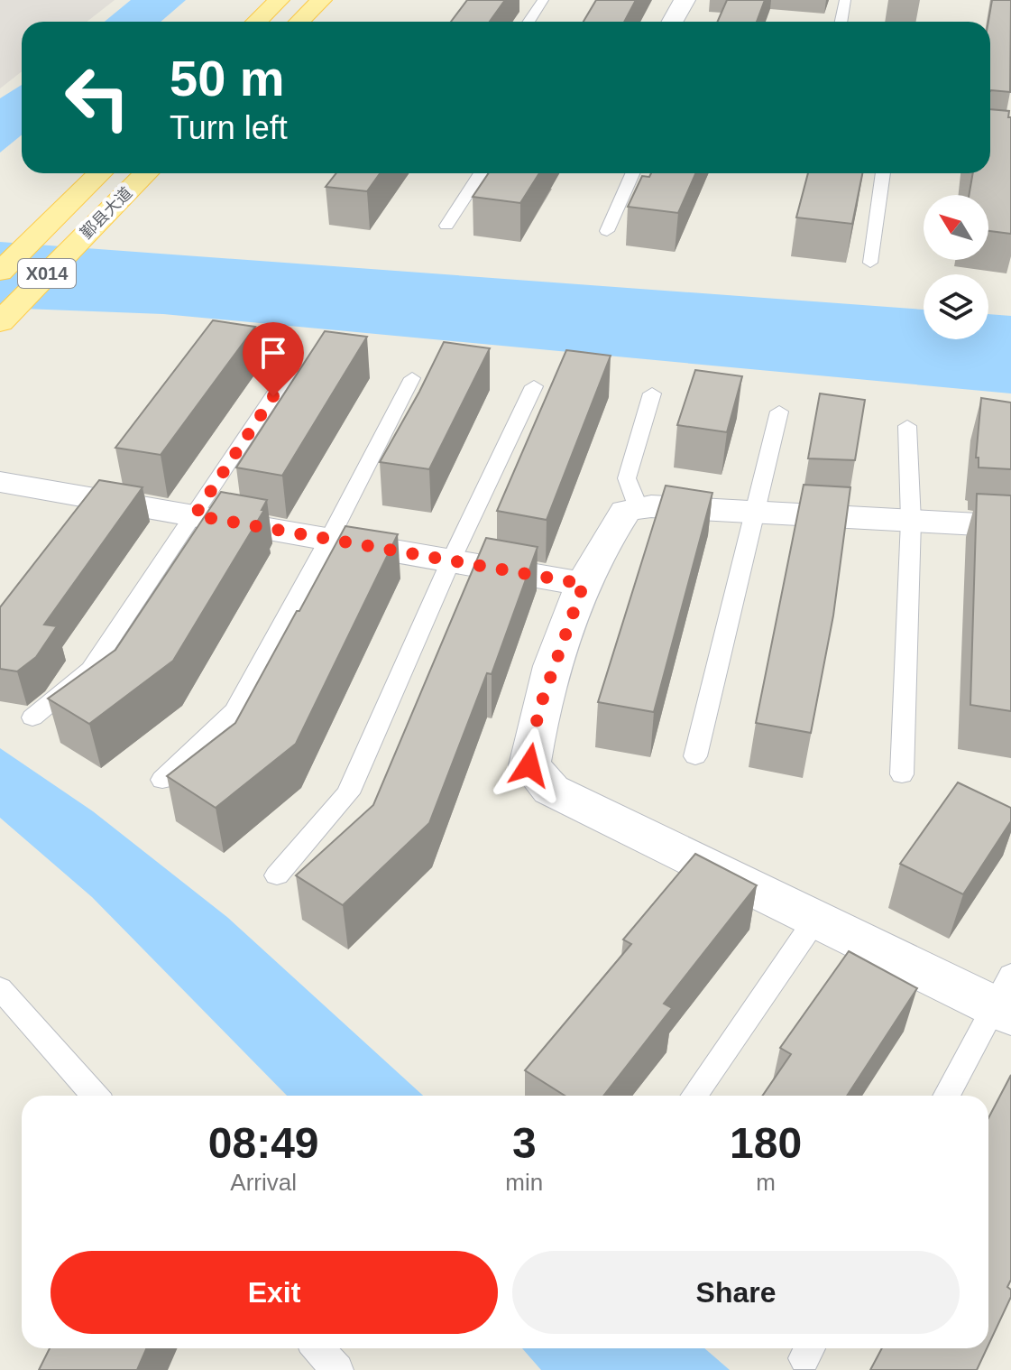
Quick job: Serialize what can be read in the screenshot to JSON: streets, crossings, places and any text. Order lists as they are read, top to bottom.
{
  "streets": {
    "main road": ["鄞县大道", "X014"]
  },
  "north": "top left",
  "page": {
    "turn": ["50 m", "Turn left"],
    "eta": [
      "08:49",
      "Arrival",
      "3",
      "min",
      "180",
      "m"
    ],
    "buttons": ["Exit", "Share"]
  }
}
